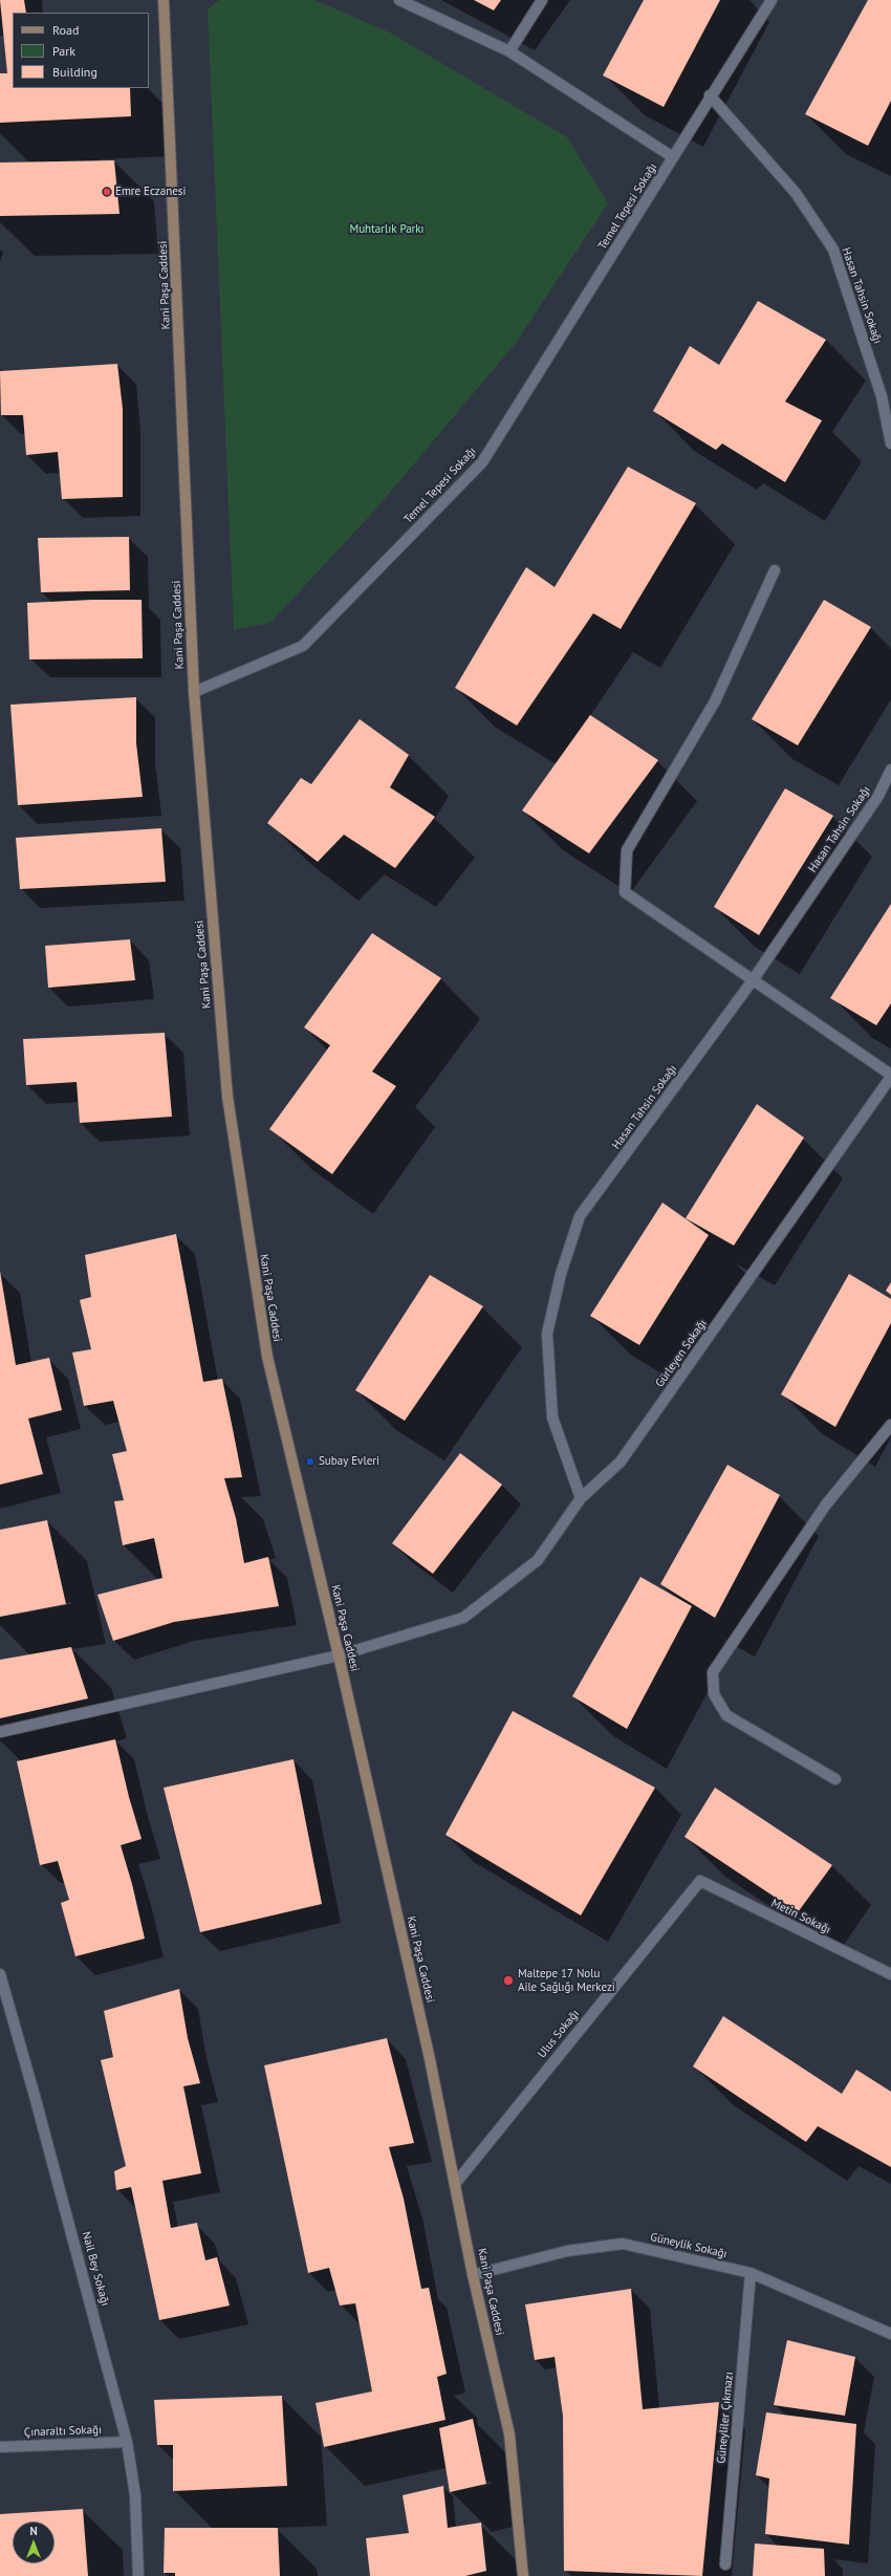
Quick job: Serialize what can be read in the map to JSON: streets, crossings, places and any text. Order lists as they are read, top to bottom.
{
  "streets": {
    "street": [
      "Temel Tepesi Sokağı",
      "Kani Paşa Caddesi",
      "Hasan Tahsin Sokağı",
      "Gürleyen Sokağı",
      "Metin Sokağı",
      "Ulus Sokağı",
      "Güneylik Sokağı",
      "Nail Bey Sokağı",
      "Güneyliler Çıkmazı",
      "Çınaraltı Sokağı"
    ]
  },
  "crossings": [
    ["Temel Tepesi Sokağı", "Kani Paşa Caddesi"],
    ["Temel Tepesi Sokağı", "Hasan Tahsin Sokağı"],
    ["Kani Paşa Caddesi", "Gürleyen Sokağı"],
    ["Kani Paşa Caddesi", "Ulus Sokağı"],
    ["Kani Paşa Caddesi", "Güneylik Sokağı"],
    ["Hasan Tahsin Sokağı", "Gürleyen Sokağı"],
    ["Metin Sokağı", "Ulus Sokağı"],
    ["Güneylik Sokağı", "Güneyliler Çıkmazı"],
    ["Nail Bey Sokağı", "Çınaraltı Sokağı"]
  ],
  "parks": ["Muhtarlık Parkı"],
  "places": ["Emre Eczanesi", "Subay Evleri", "Maltepe 17 Nolu Aile Sağlığı Merkezi"],
  "legend": ["Road", "Park", "Building"],
  "north": "top"
}
